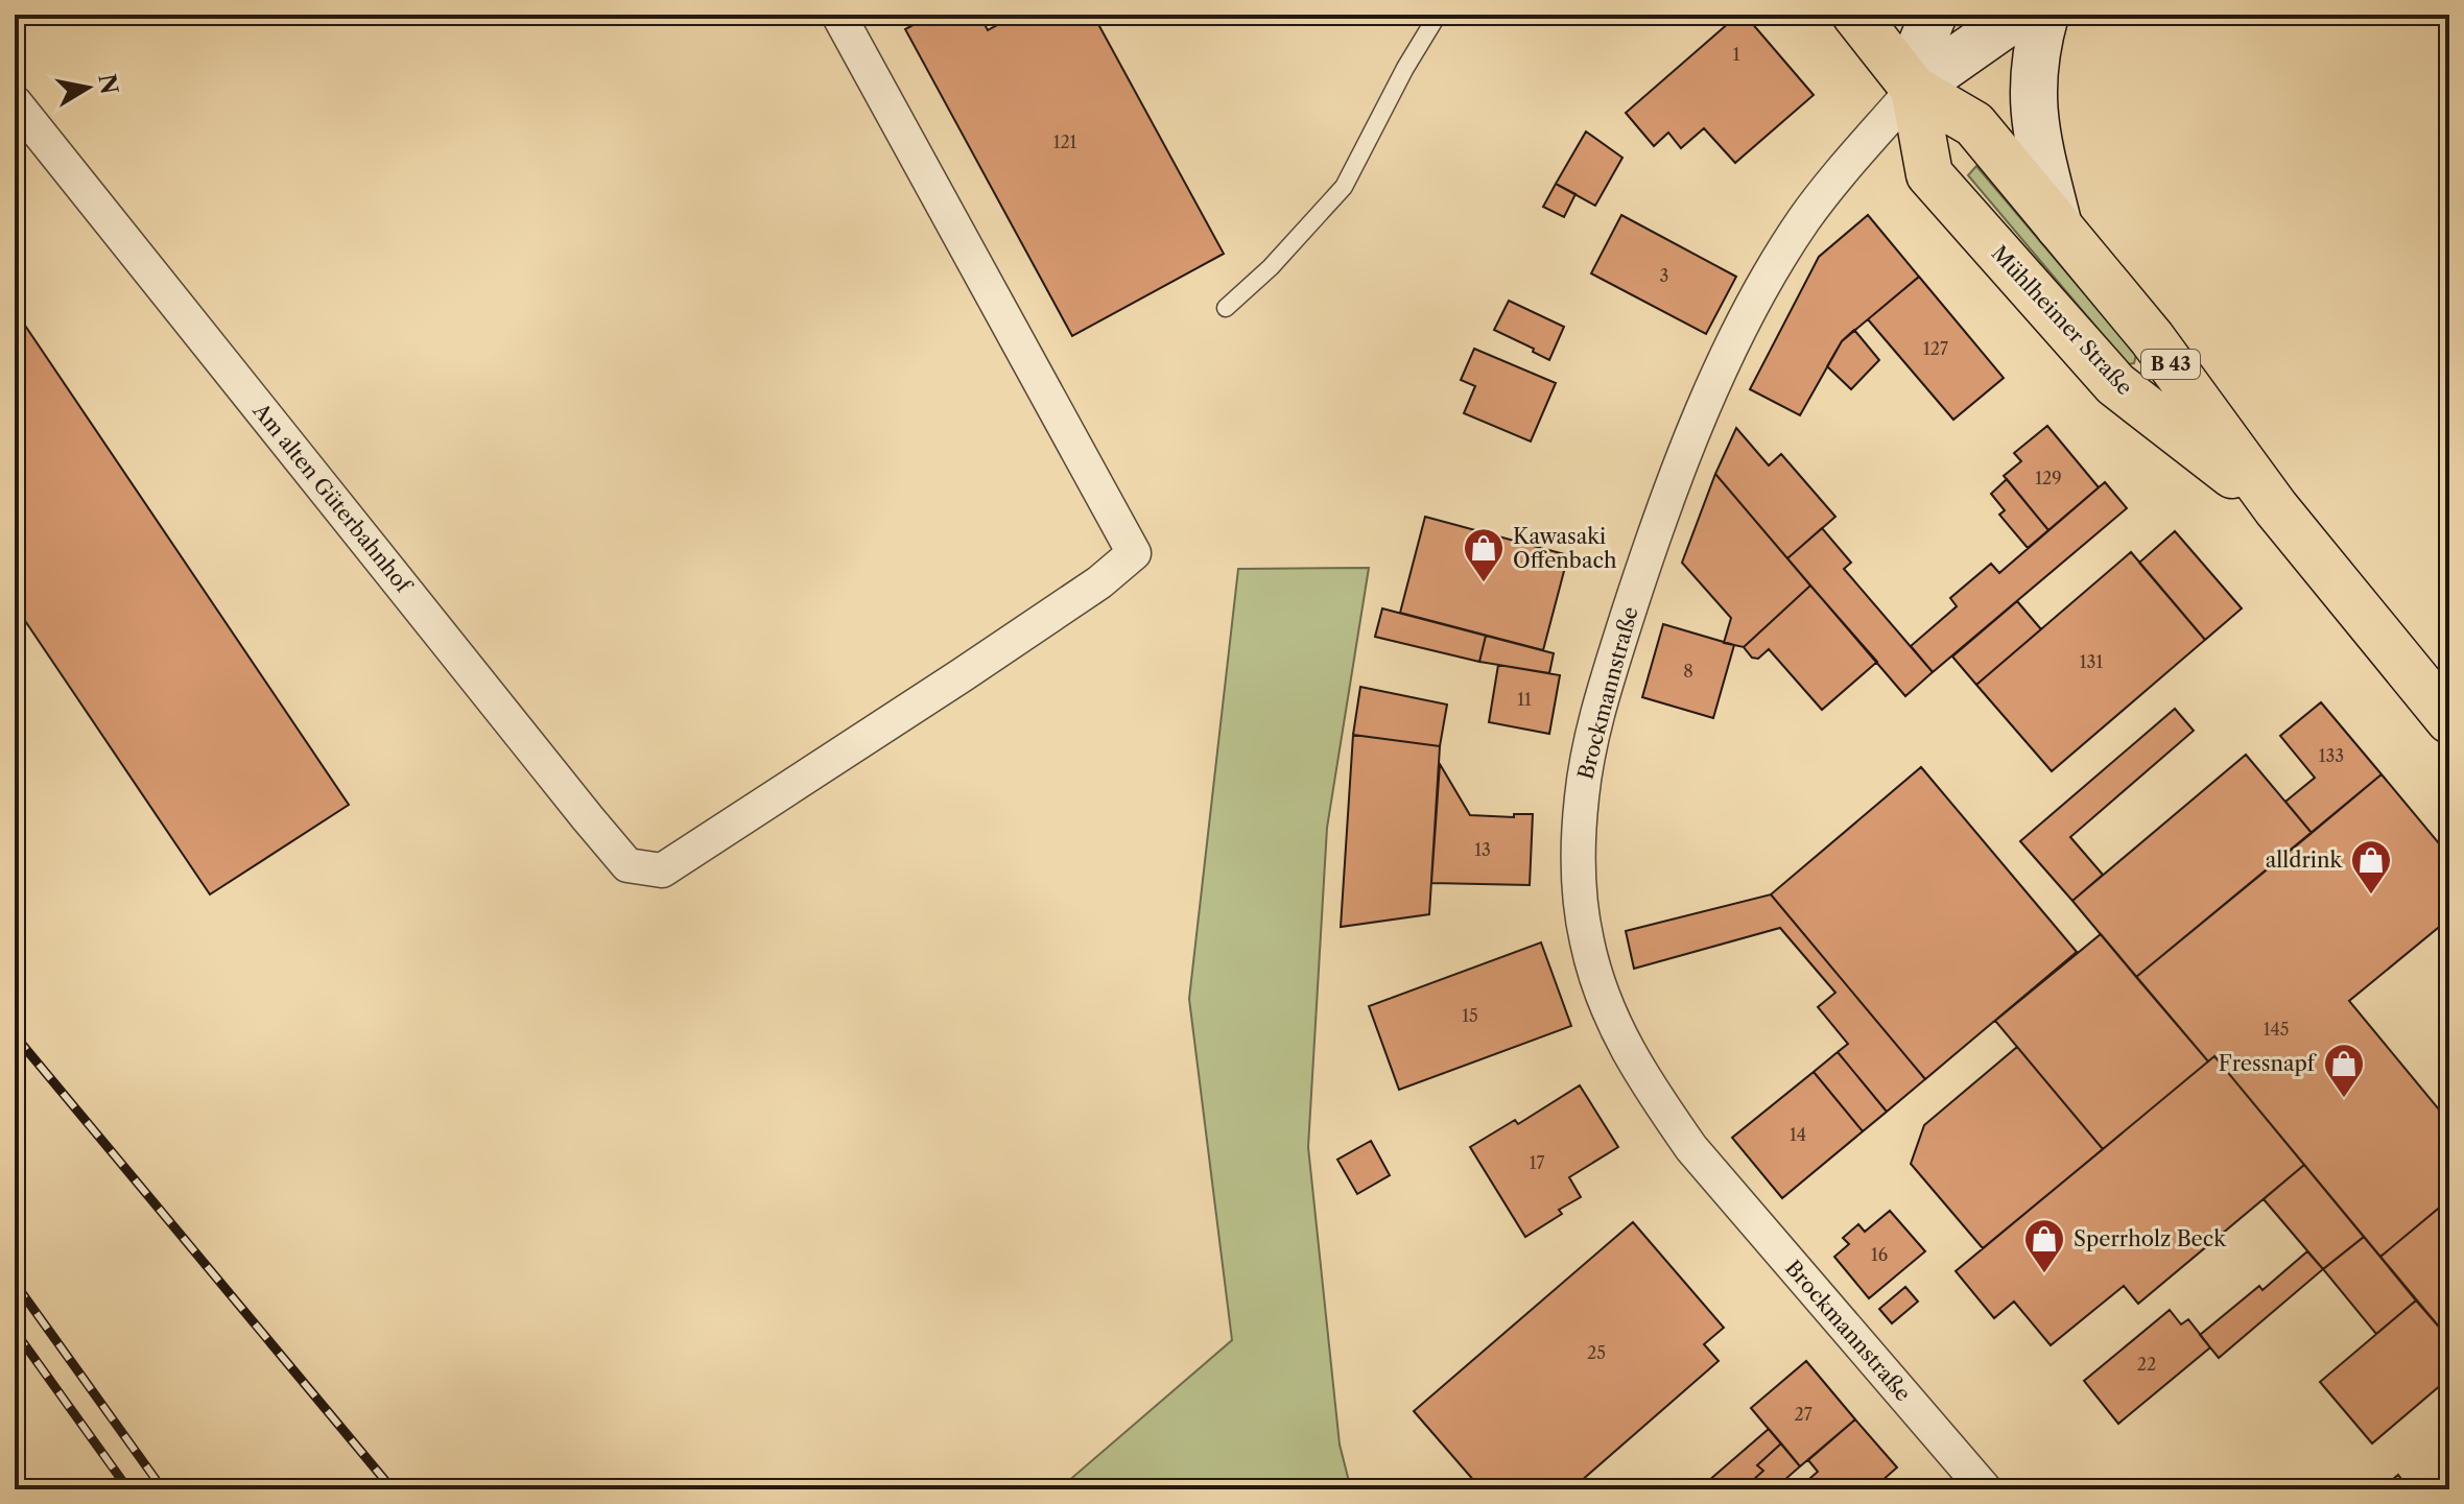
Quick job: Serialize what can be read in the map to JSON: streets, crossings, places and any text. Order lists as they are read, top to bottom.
{
  "streets": {
    "main road": ["Mühlheimer Straße", "B 43"],
    "street": ["Am alten Güterbahnhof", "Brockmannstraße"]
  },
  "crossings": [
    ["Mühlheimer Straße", "Brockmannstraße"]
  ],
  "places": {
    "shop": [
      "Kawasaki Offenbach",
      "alldrink",
      "Fressnapf",
      "Sperrholz Beck"
    ]
  },
  "house_numbers": [
    "1",
    "121",
    "3",
    "127",
    "129",
    "131",
    "8",
    "11",
    "133",
    "13",
    "15",
    "145",
    "14",
    "17",
    "16",
    "25",
    "22",
    "27"
  ],
  "north": "right"
}
